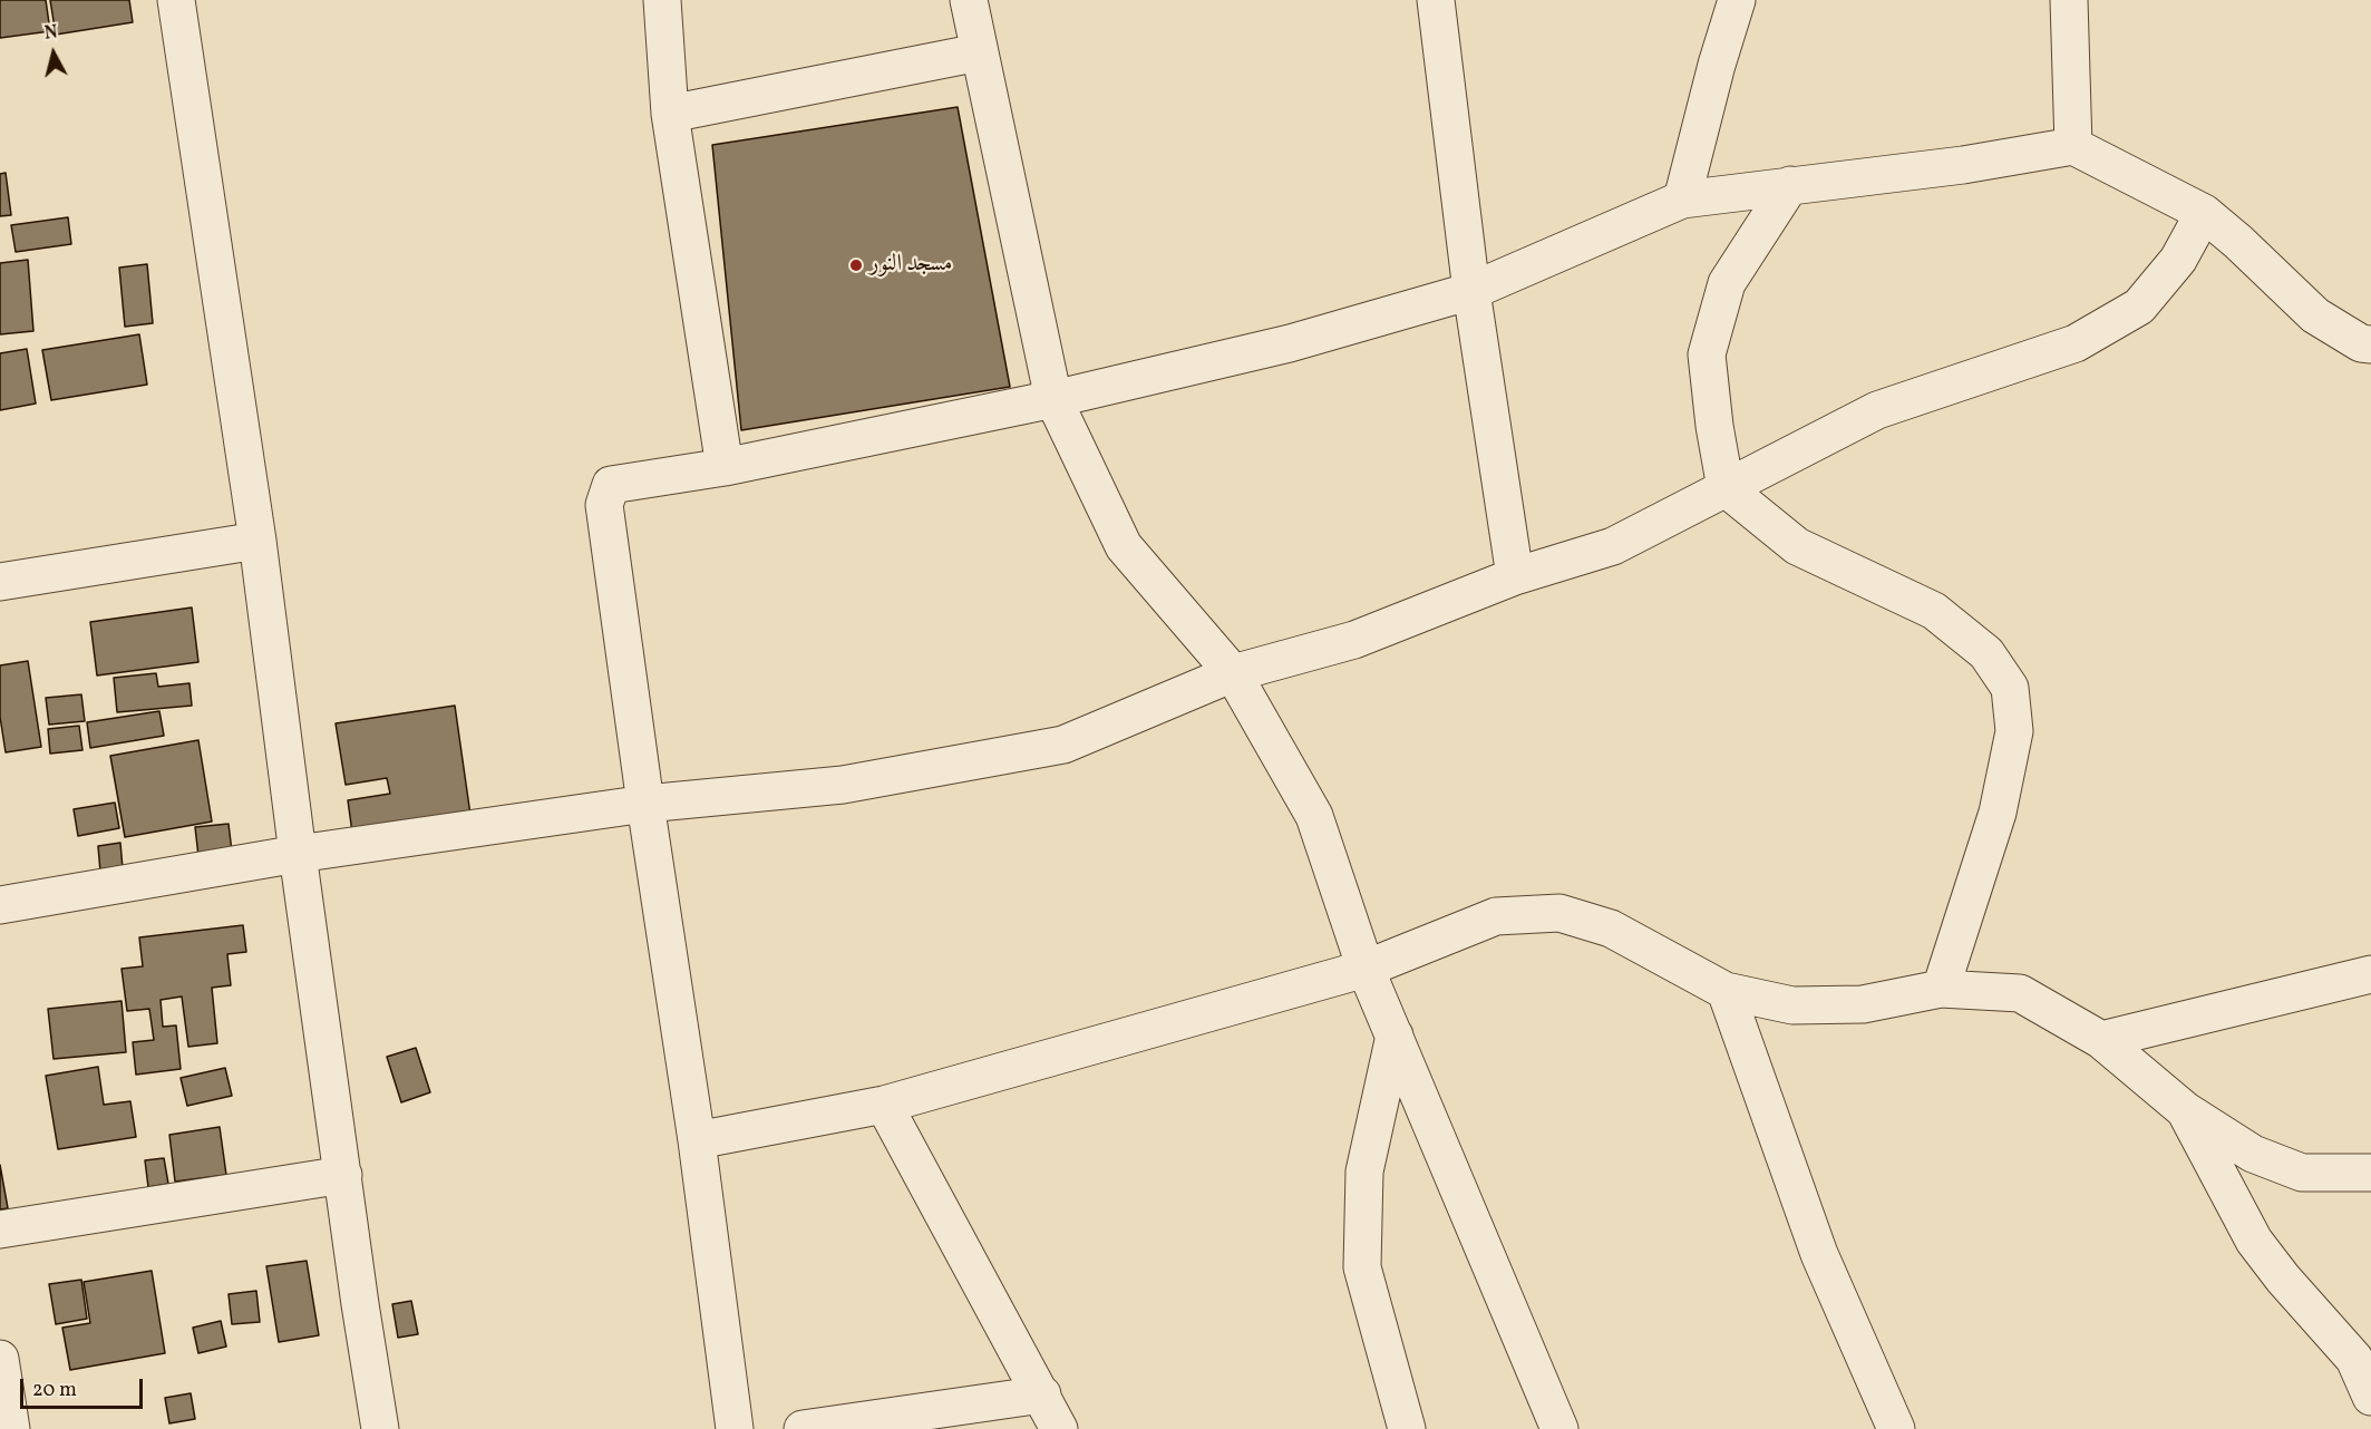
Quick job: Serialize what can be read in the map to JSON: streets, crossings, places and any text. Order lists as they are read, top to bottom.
{
  "places": ["مسجد النور"],
  "scale_bar": "20 m",
  "north": "top"
}
